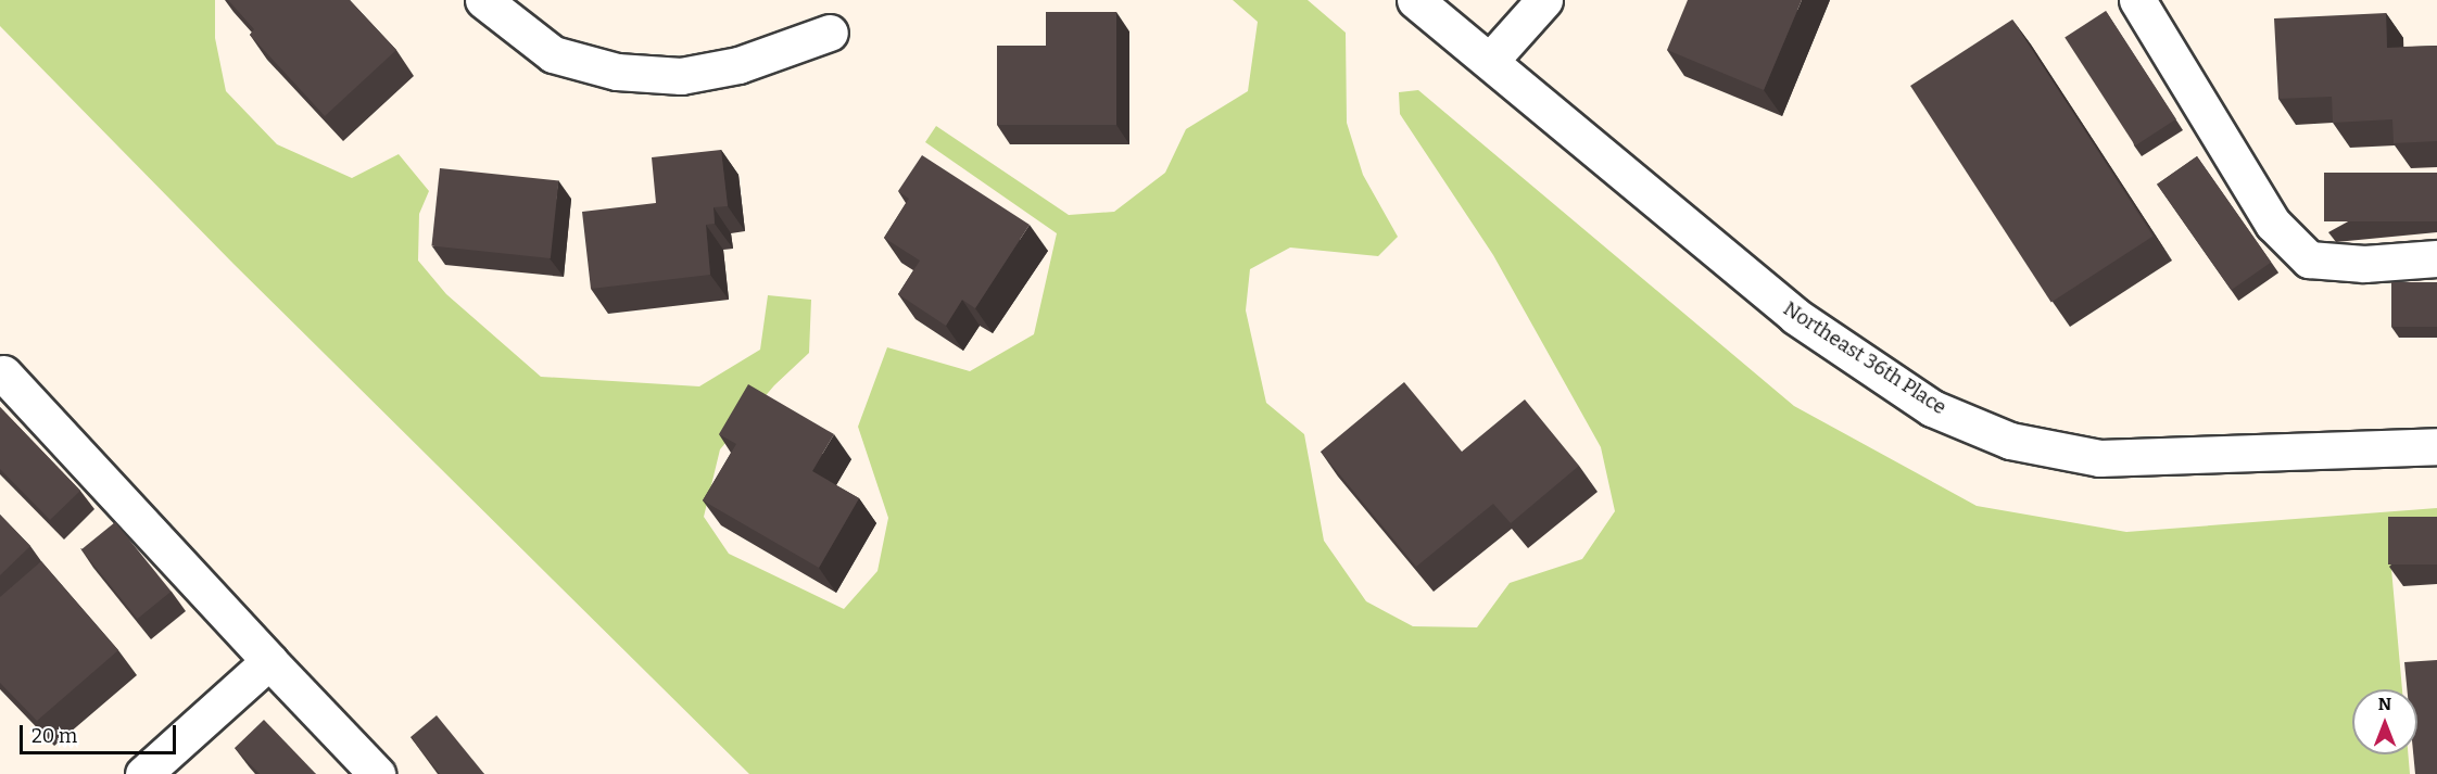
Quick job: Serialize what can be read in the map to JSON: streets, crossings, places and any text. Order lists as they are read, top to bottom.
{
  "streets": {
    "street": ["Northeast 36th Place"]
  },
  "scale_bar": "20 m",
  "north": "top"
}
